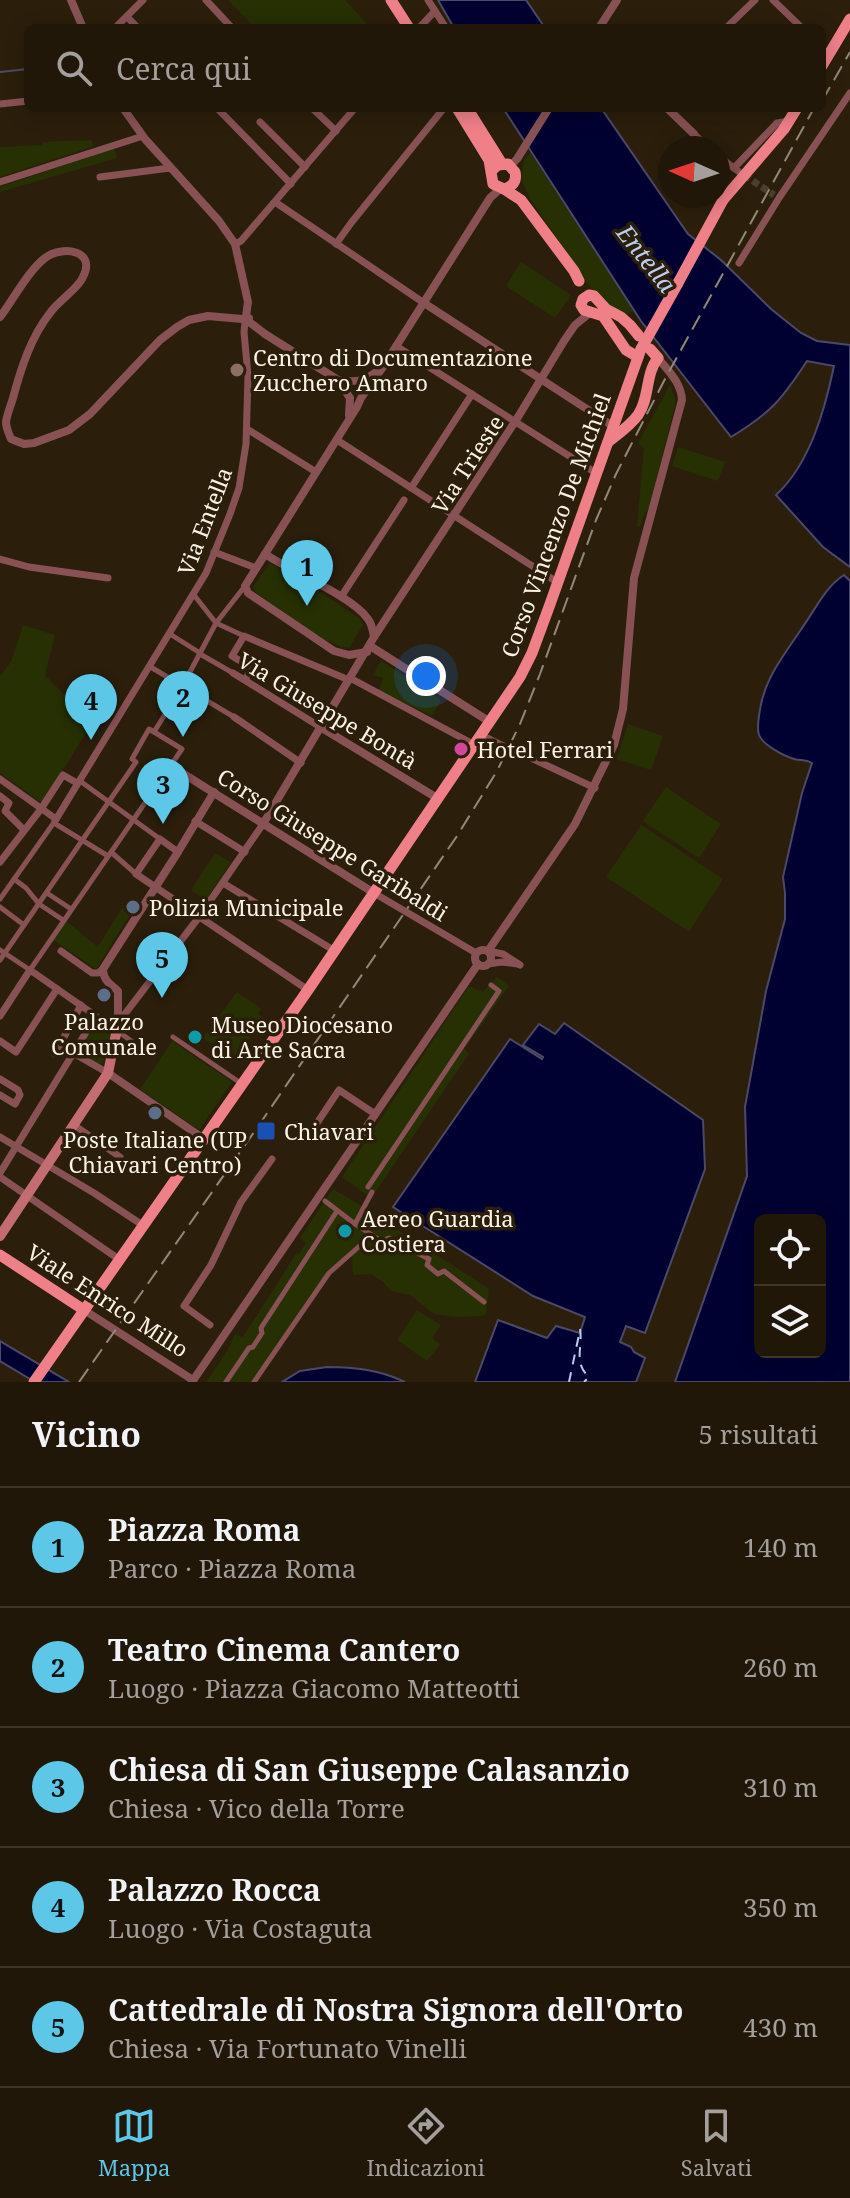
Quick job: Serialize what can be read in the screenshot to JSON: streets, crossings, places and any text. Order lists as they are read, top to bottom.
{
  "streets": {
    "main road": ["Corso Vincenzo De Michiel", "Viale Enrico Millo"],
    "street": [
      "Via Trieste",
      "Via Entella",
      "Via Giuseppe Bontà",
      "Corso Giuseppe Garibaldi"
    ]
  },
  "crossings": [
    ["Via Trieste", "Via Giuseppe Bontà"],
    ["Via Trieste", "Corso Giuseppe Garibaldi"],
    ["Via Entella", "Via Giuseppe Bontà"],
    ["Corso Vincenzo De Michiel", "Via Giuseppe Bontà"],
    ["Corso Vincenzo De Michiel", "Corso Giuseppe Garibaldi"],
    ["Corso Vincenzo De Michiel", "Viale Enrico Millo"]
  ],
  "water": ["Entella"],
  "places": {
    "other": [
      "Centro di Documentazione Zucchero Amaro",
      "Hotel Ferrari",
      "Polizia Municipale",
      "Palazzo Comunale",
      "Museo Diocesano di Arte Sacra",
      "Poste Italiane (UP Chiavari Centro)",
      "Aereo Guardia Costiera"
    ],
    "transit": ["Chiavari"]
  },
  "north": "left",
  "page": {
    "search": "Cerca qui",
    "pins": [
      "1",
      "2",
      "4",
      "3",
      "5"
    ],
    "heading": ["Vicino", "5 risultati"],
    "list": [
      {
        "mark": "1",
        "name": "Piazza Roma",
        "note": "Parco · Piazza Roma",
        "value": "140 m"
      },
      {
        "mark": "2",
        "name": "Teatro Cinema Cantero",
        "note": "Luogo · Piazza Giacomo Matteotti",
        "value": "260 m"
      },
      {
        "mark": "3",
        "name": "Chiesa di San Giuseppe Calasanzio",
        "note": "Chiesa · Vico della Torre",
        "value": "310 m"
      },
      {
        "mark": "4",
        "name": "Palazzo Rocca",
        "note": "Luogo · Via Costaguta",
        "value": "350 m"
      },
      {
        "mark": "5",
        "name": "Cattedrale di Nostra Signora dell'Orto",
        "note": "Chiesa · Via Fortunato Vinelli",
        "value": "430 m"
      }
    ],
    "nav": ["Mappa", "Indicazioni", "Salvati"]
  }
}
